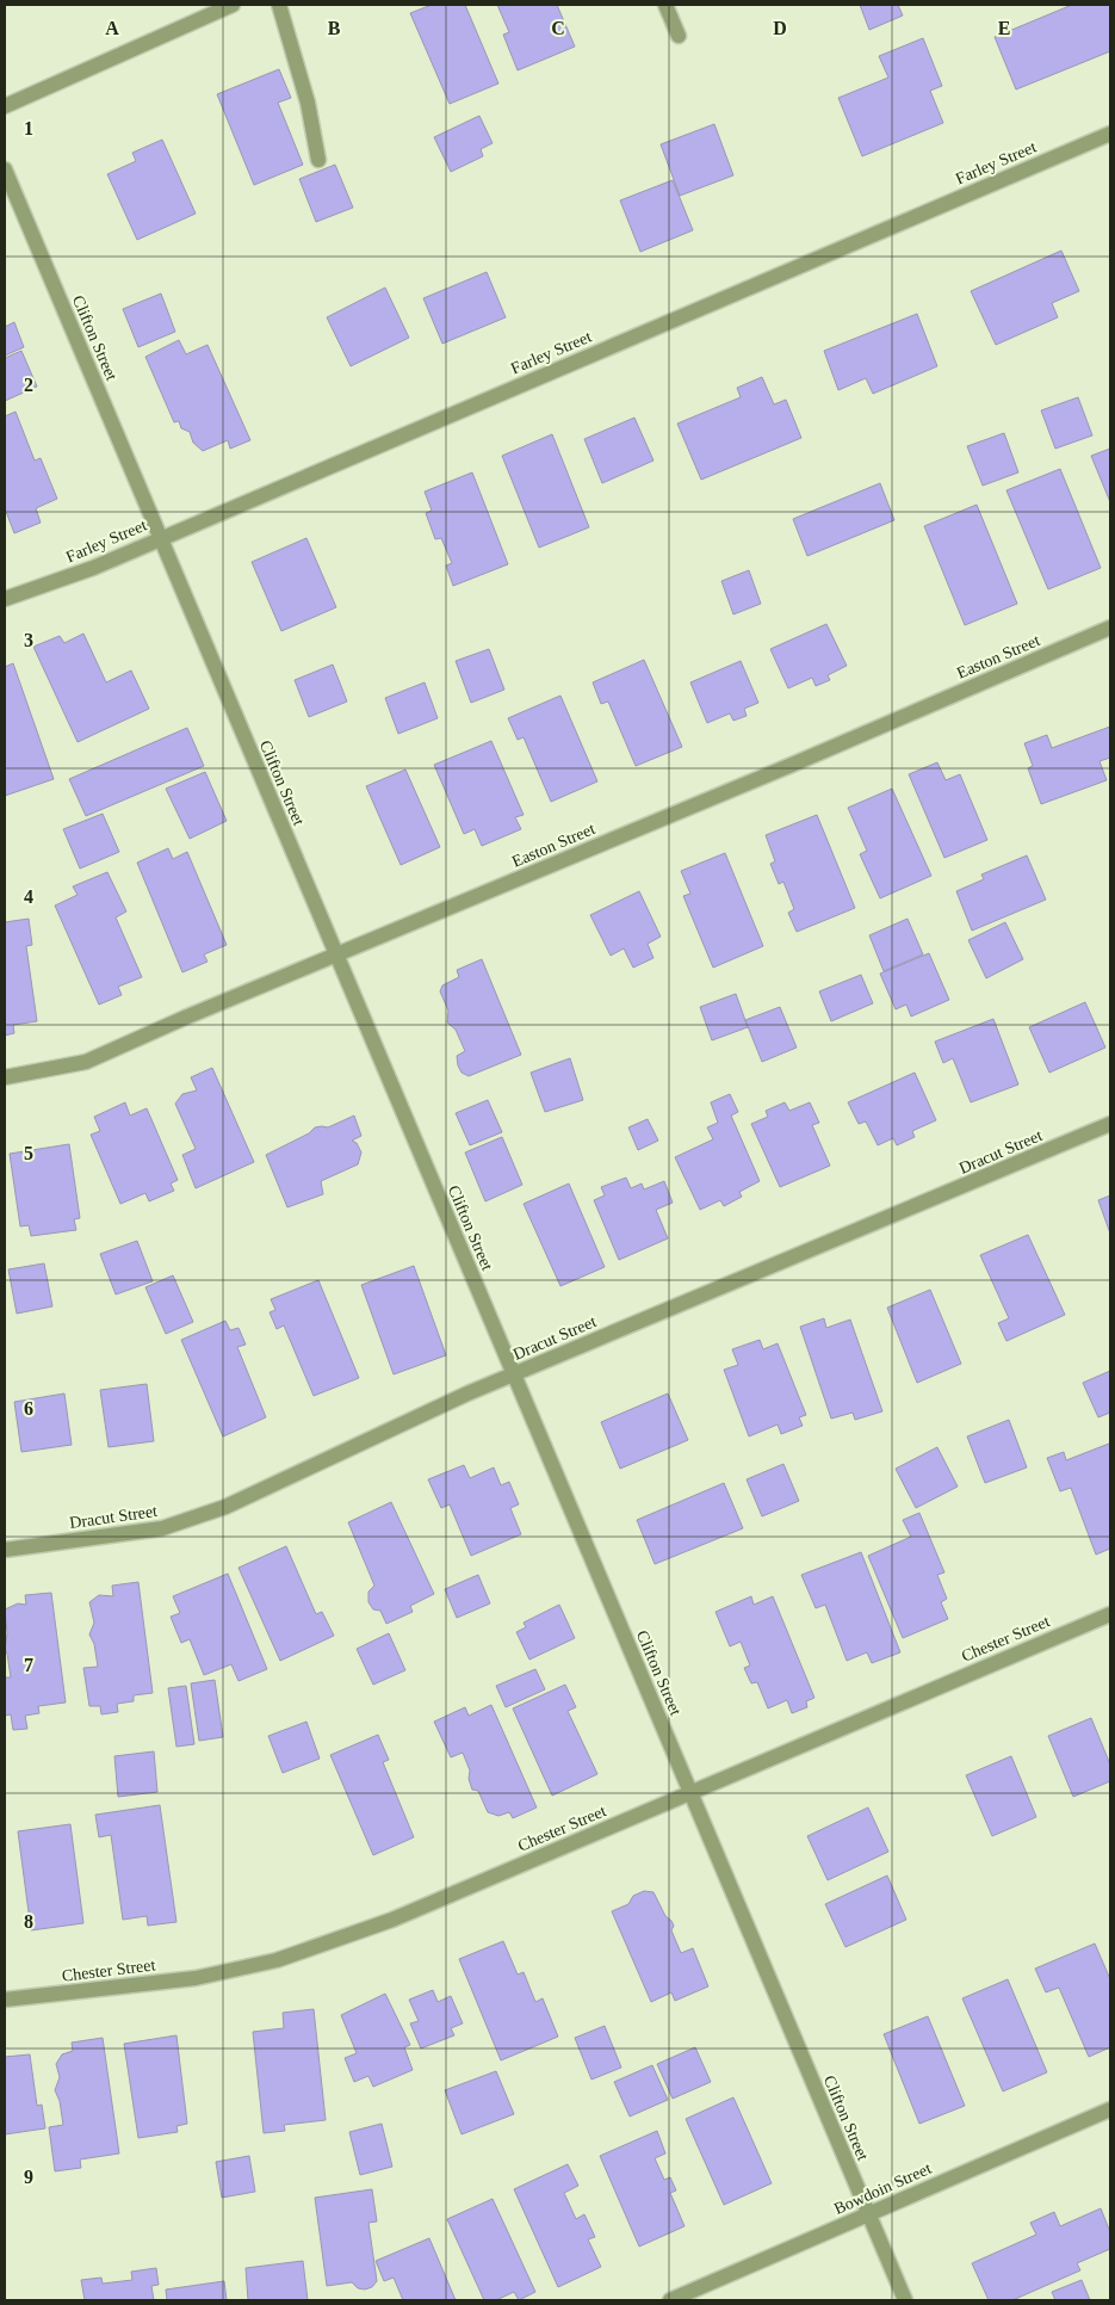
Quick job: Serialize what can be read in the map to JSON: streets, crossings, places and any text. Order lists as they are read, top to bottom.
{
  "streets": {
    "street": [
      "Farley Street",
      "Clifton Street",
      "Easton Street",
      "Dracut Street",
      "Chester Street",
      "Bowdoin Street"
    ]
  },
  "crossings": [
    ["Farley Street", "Clifton Street"],
    ["Clifton Street", "Easton Street"],
    ["Clifton Street", "Dracut Street"],
    ["Clifton Street", "Chester Street"],
    ["Clifton Street", "Bowdoin Street"]
  ],
  "grid": {
    "columns": [
      "A",
      "B",
      "C",
      "D",
      "E"
    ],
    "rows": [
      "1",
      "2",
      "3",
      "4",
      "5",
      "6",
      "7",
      "8",
      "9"
    ]
  }
}
